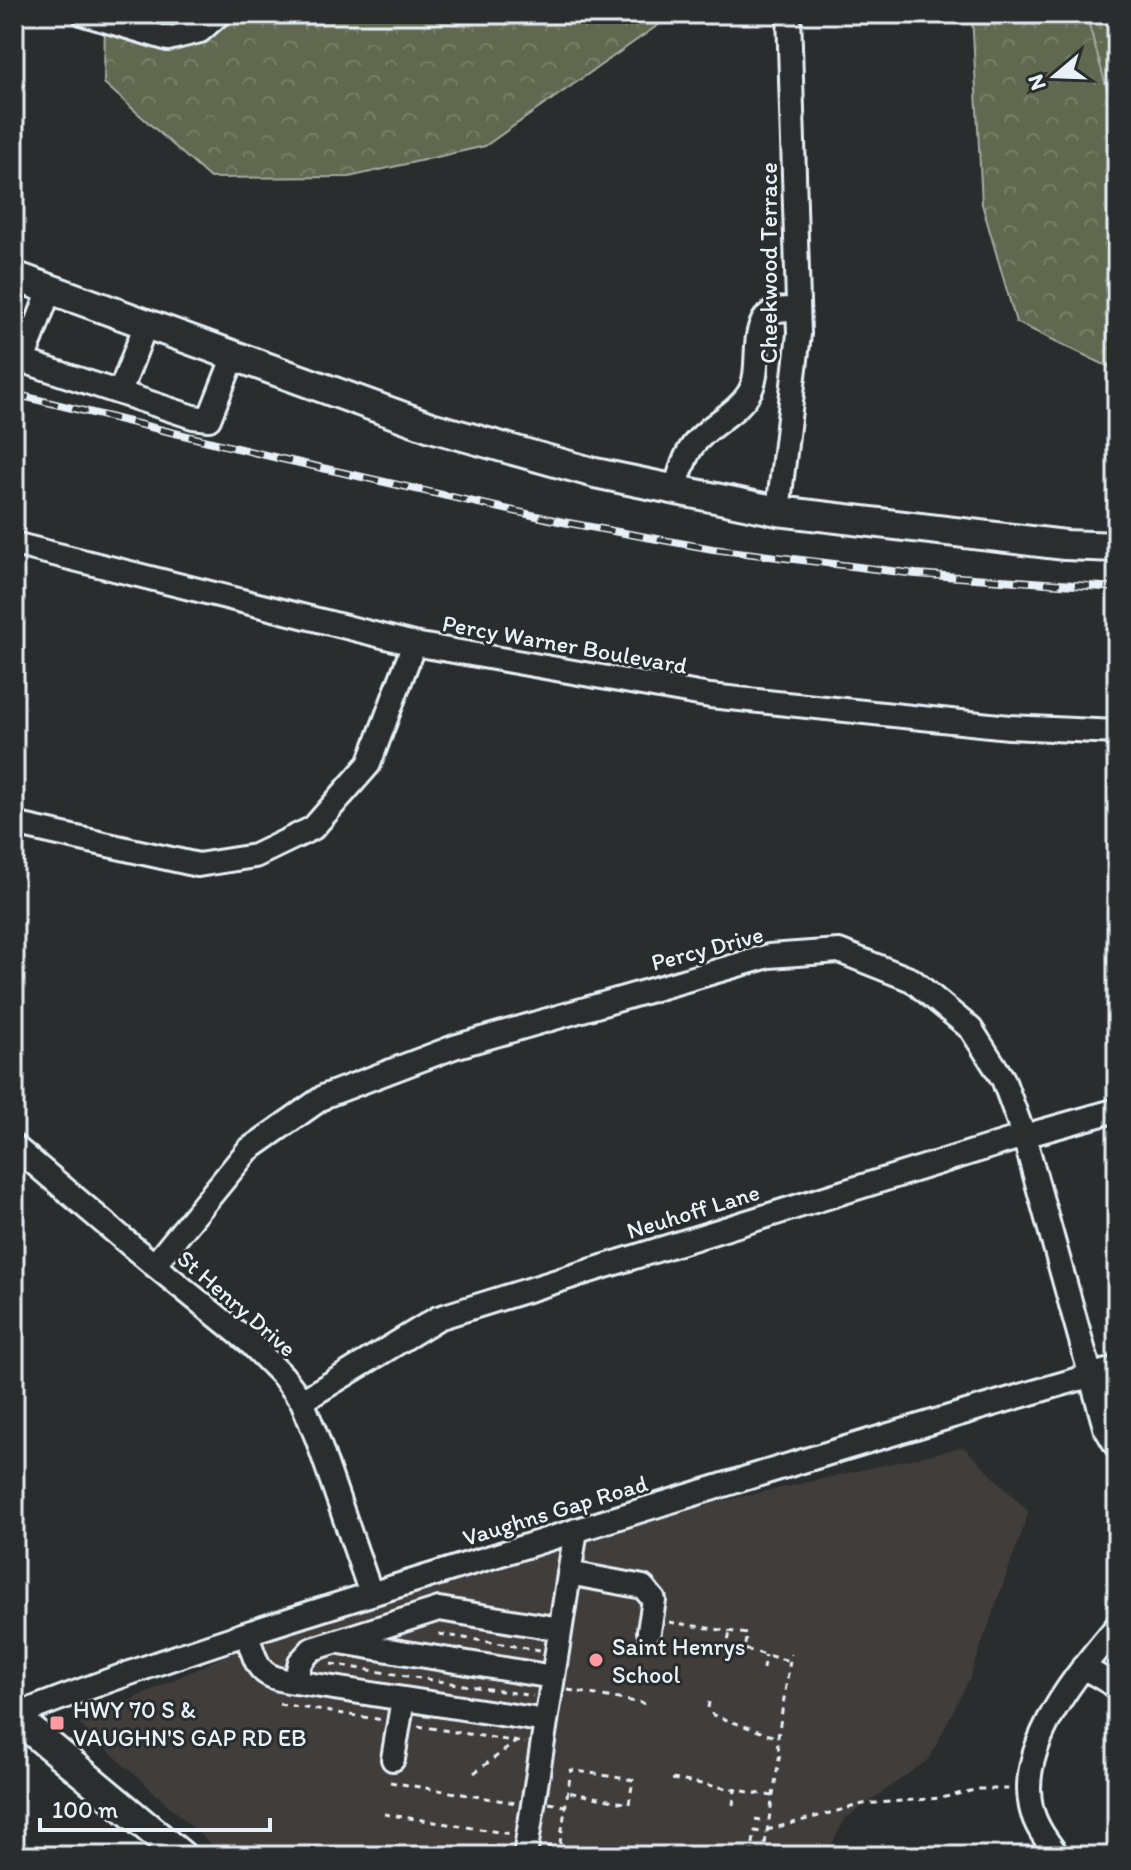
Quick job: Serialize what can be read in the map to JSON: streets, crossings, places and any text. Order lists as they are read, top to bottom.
{
  "streets": {
    "street": [
      "Cheekwood Terrace",
      "Percy Warner Boulevard",
      "Percy Drive",
      "Neuhoff Lane",
      "St Henry Drive",
      "Vaughns Gap Road"
    ]
  },
  "crossings": [
    ["Percy Drive", "Neuhoff Lane"],
    ["Percy Drive", "St Henry Drive"],
    ["Percy Drive", "Vaughns Gap Road"],
    ["Neuhoff Lane", "St Henry Drive"],
    ["St Henry Drive", "Vaughns Gap Road"]
  ],
  "places": {
    "other": ["Saint Henrys School"],
    "transit": ["HWY 70 S & VAUGHN'S GAP RD EB"]
  },
  "scale_bar": "100 m",
  "north": "left"
}
